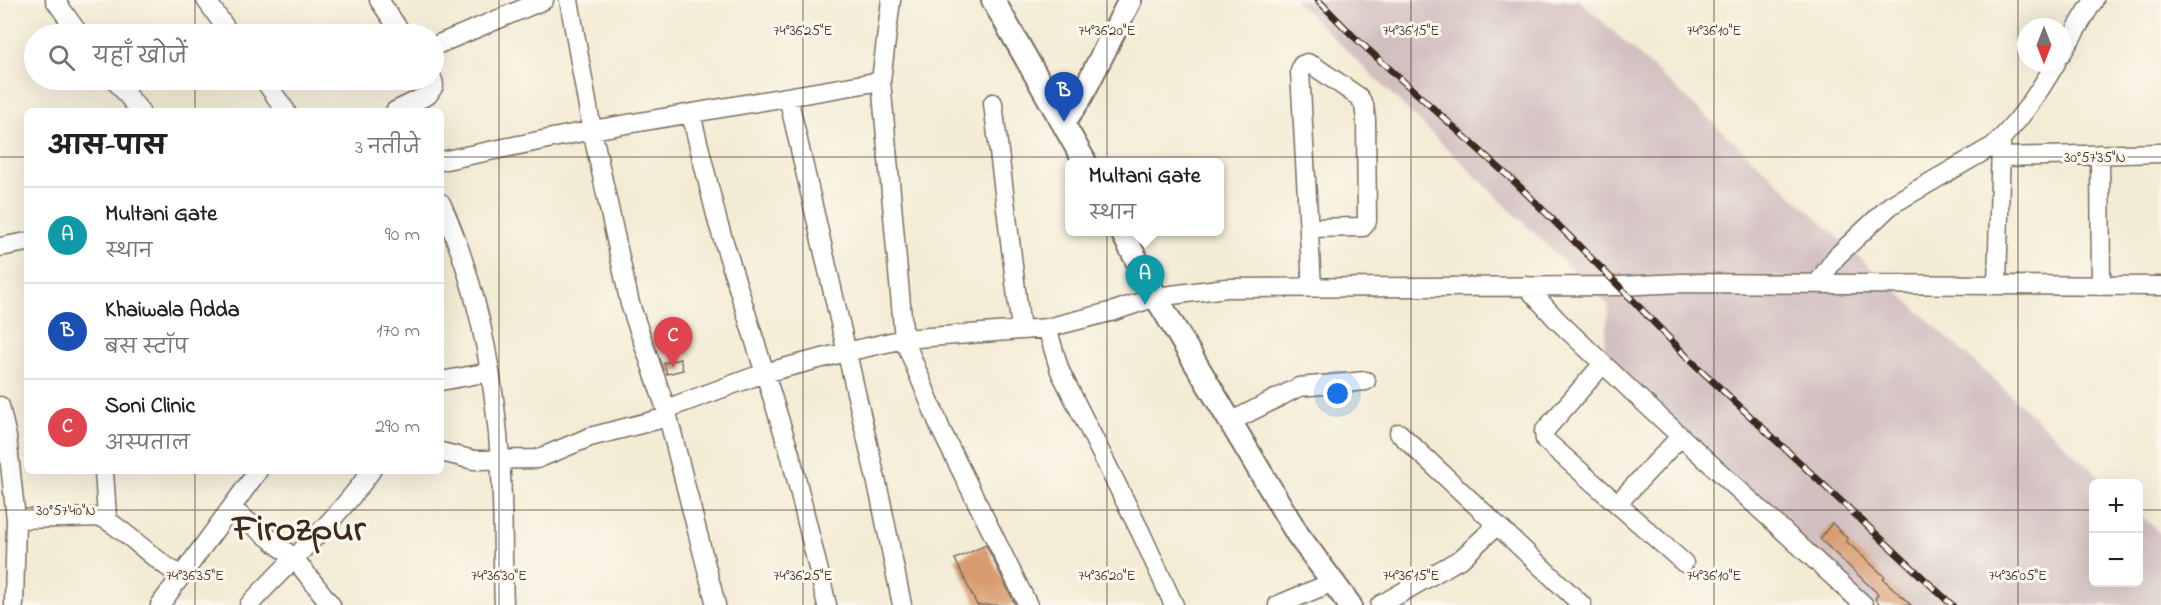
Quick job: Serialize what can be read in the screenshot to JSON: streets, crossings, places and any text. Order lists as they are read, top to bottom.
{
  "districts": ["Firozpur"],
  "north": "bottom",
  "page": {
    "search": "यहाँ खोजें",
    "pins": ["B", "A", "C"],
    "heading": ["आस-पास", "3 नतीजे"],
    "popup": ["Multani Gate", "स्थान"],
    "list": [
      {
        "mark": "A",
        "name": "Multani Gate",
        "note": "स्थान",
        "value": "90 m"
      },
      {
        "mark": "B",
        "name": "Khaiwala Adda",
        "note": "बस स्टॉप",
        "value": "170 m"
      },
      {
        "mark": "C",
        "name": "Soni Clinic",
        "note": "अस्पताल",
        "value": "290 m"
      }
    ],
    "map_buttons": ["+", "−"]
  },
  "coordinates": [
    "74°36'25\"E",
    "74°36'20\"E",
    "74°36'15\"E",
    "74°36'10\"E",
    "30°57'35\"N",
    "30°57'40\"N",
    "74°36'35\"E",
    "74°36'30\"E",
    "74°36'05\"E"
  ]
}
